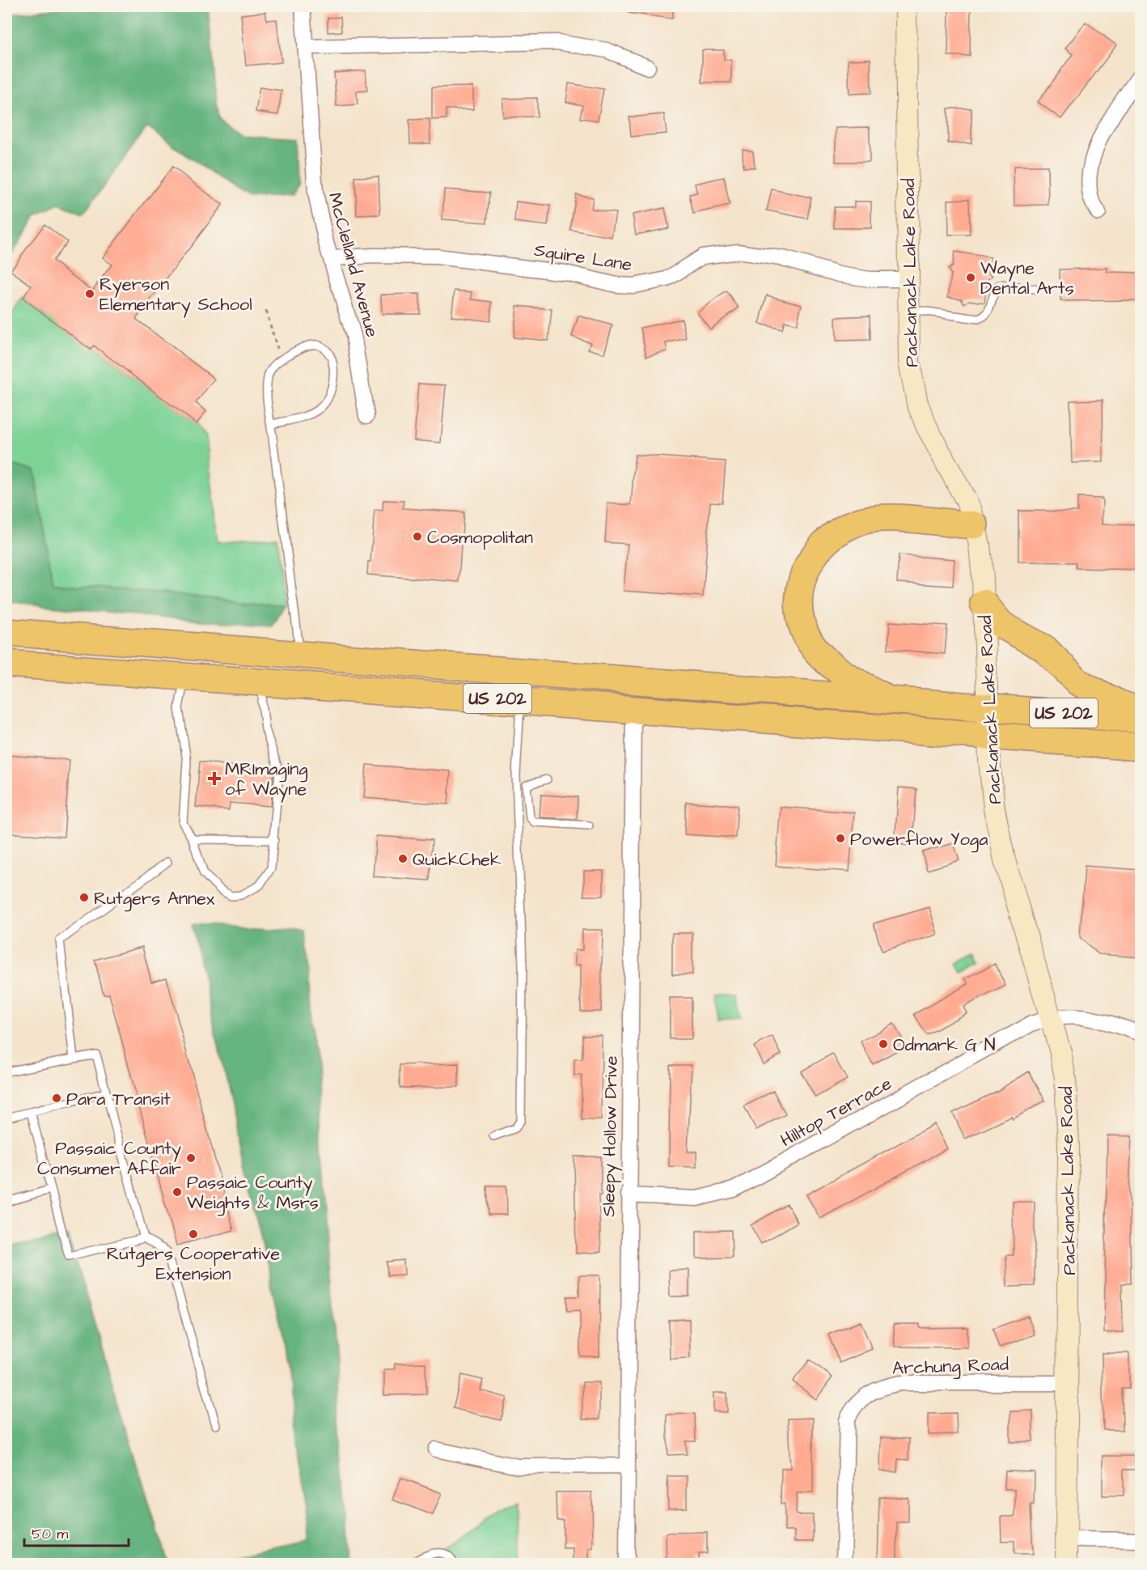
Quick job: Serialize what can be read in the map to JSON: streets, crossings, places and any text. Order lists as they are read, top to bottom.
{
  "streets": {
    "highway": ["US 202"],
    "street": [
      "Squire Lane",
      "McClelland Avenue",
      "Packanack Lake Road",
      "Hilltop Terrace",
      "Sleepy Hollow Drive",
      "Archung Road"
    ]
  },
  "crossings": [
    ["Squire Lane", "McClelland Avenue"],
    ["Squire Lane", "Packanack Lake Road"],
    ["Packanack Lake Road", "US 202"],
    ["Packanack Lake Road", "Hilltop Terrace"],
    ["Packanack Lake Road", "Archung Road"],
    ["US 202", "Sleepy Hollow Drive"],
    ["Hilltop Terrace", "Sleepy Hollow Drive"]
  ],
  "places": {
    "other": [
      "Wayne Dental Arts",
      "Ryerson Elementary School",
      "Cosmopolitan",
      "Powerflow Yoga",
      "QuickChek",
      "Rutgers Annex",
      "Odmark G N",
      "Para Transit",
      "Passaic County Consumer Affair",
      "Passaic County Weights & Msrs",
      "Rutgers Cooperative Extension"
    ],
    "health": ["MRImaging of Wayne"]
  },
  "scale_bar": "50 m"
}
